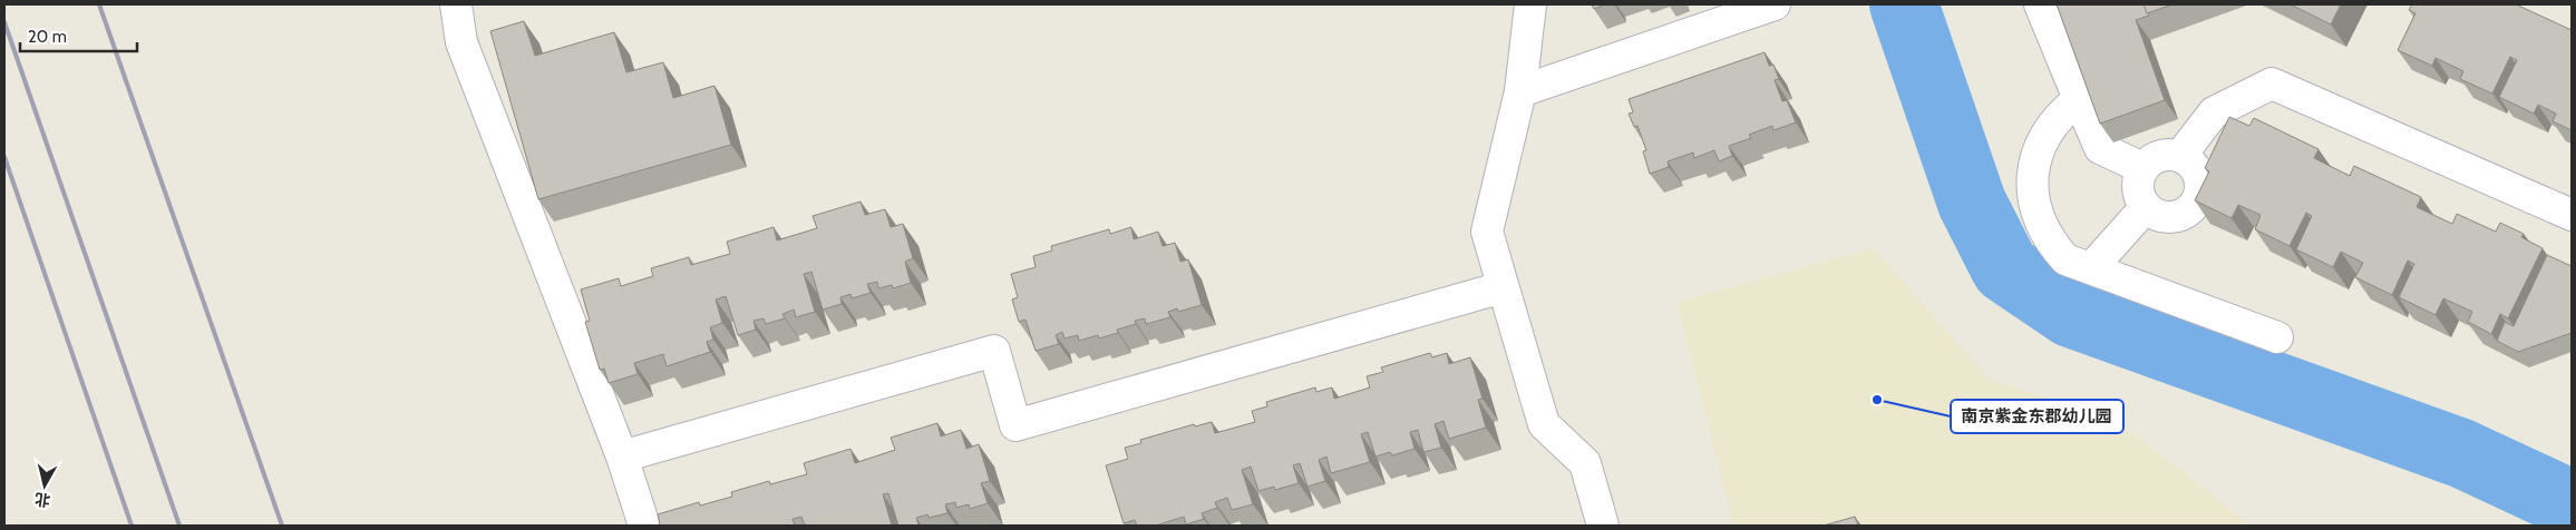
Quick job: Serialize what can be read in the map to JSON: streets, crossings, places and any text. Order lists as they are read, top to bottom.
{
  "places": ["南京紫金东郡幼儿园"],
  "scale_bar": "20 m",
  "north": "bottom"
}
